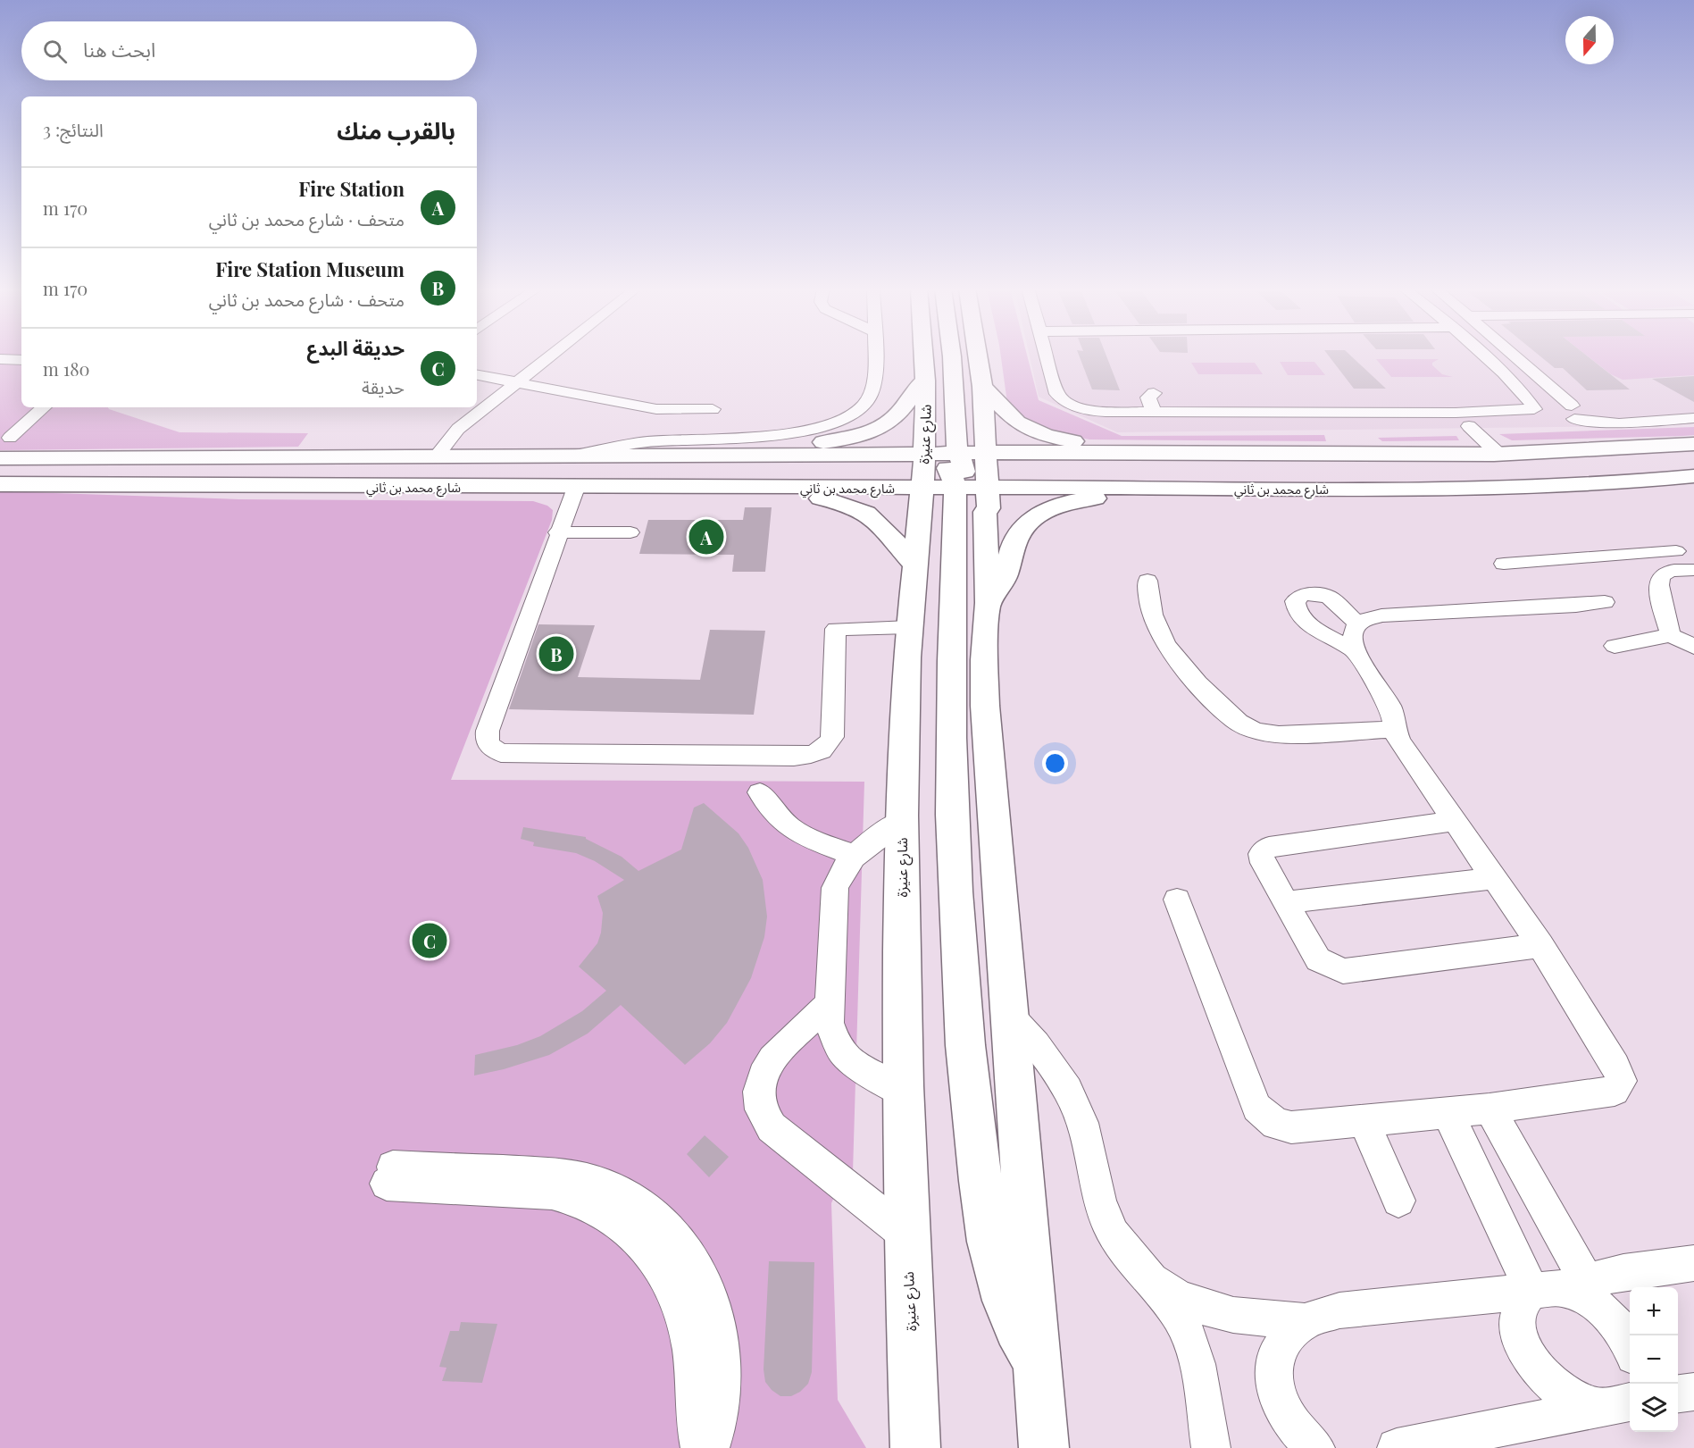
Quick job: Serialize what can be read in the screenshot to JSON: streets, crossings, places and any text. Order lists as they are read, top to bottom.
{
  "streets": {
    "main road": ["شارع عنيزة", "شارع محمد بن ثاني"]
  },
  "crossings": [
    ["شارع عنيزة", "شارع محمد بن ثاني"]
  ],
  "north": "bottom",
  "page": {
    "search": "ابحث هنا",
    "heading": ["بالقرب منك", "النتائج: 3"],
    "list": [
      {
        "mark": "A",
        "name": "Fire Station",
        "note": "متحف · شارع محمد بن ثاني",
        "value": "170 m"
      },
      {
        "mark": "B",
        "name": "Fire Station Museum",
        "note": "متحف · شارع محمد بن ثاني",
        "value": "170 m"
      },
      {
        "mark": "C",
        "name": "حديقة البدع",
        "note": "حديقة",
        "value": "180 m"
      }
    ],
    "pins": ["A", "B", "C"],
    "map_buttons": ["+", "−"]
  }
}
